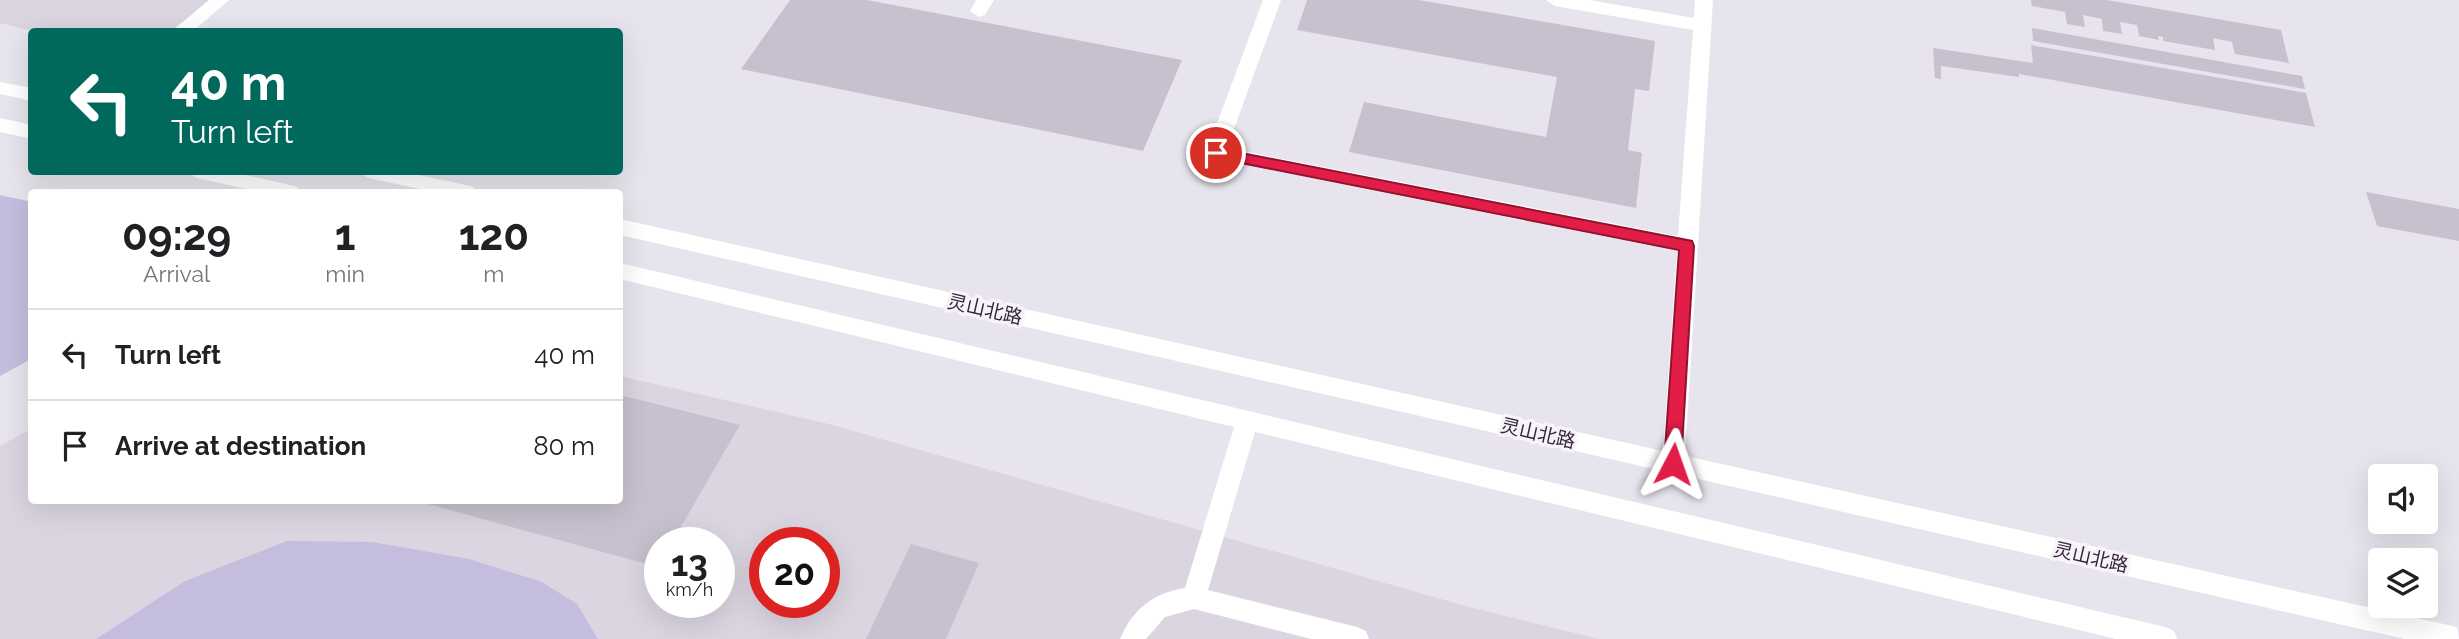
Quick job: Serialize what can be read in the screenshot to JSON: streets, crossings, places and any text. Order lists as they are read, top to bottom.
{
  "streets": {
    "street": ["灵山北路"]
  },
  "page": {
    "turn": ["40 m", "Turn left"],
    "eta": [
      "09:29",
      "Arrival",
      "1",
      "min",
      "120",
      "m"
    ],
    "list": [
      {
        "name": "Turn left",
        "value": "40 m"
      },
      {
        "name": "Arrive at destination",
        "value": "80 m"
      }
    ],
    "speed": "13 km/h",
    "limit": "20"
  }
}
